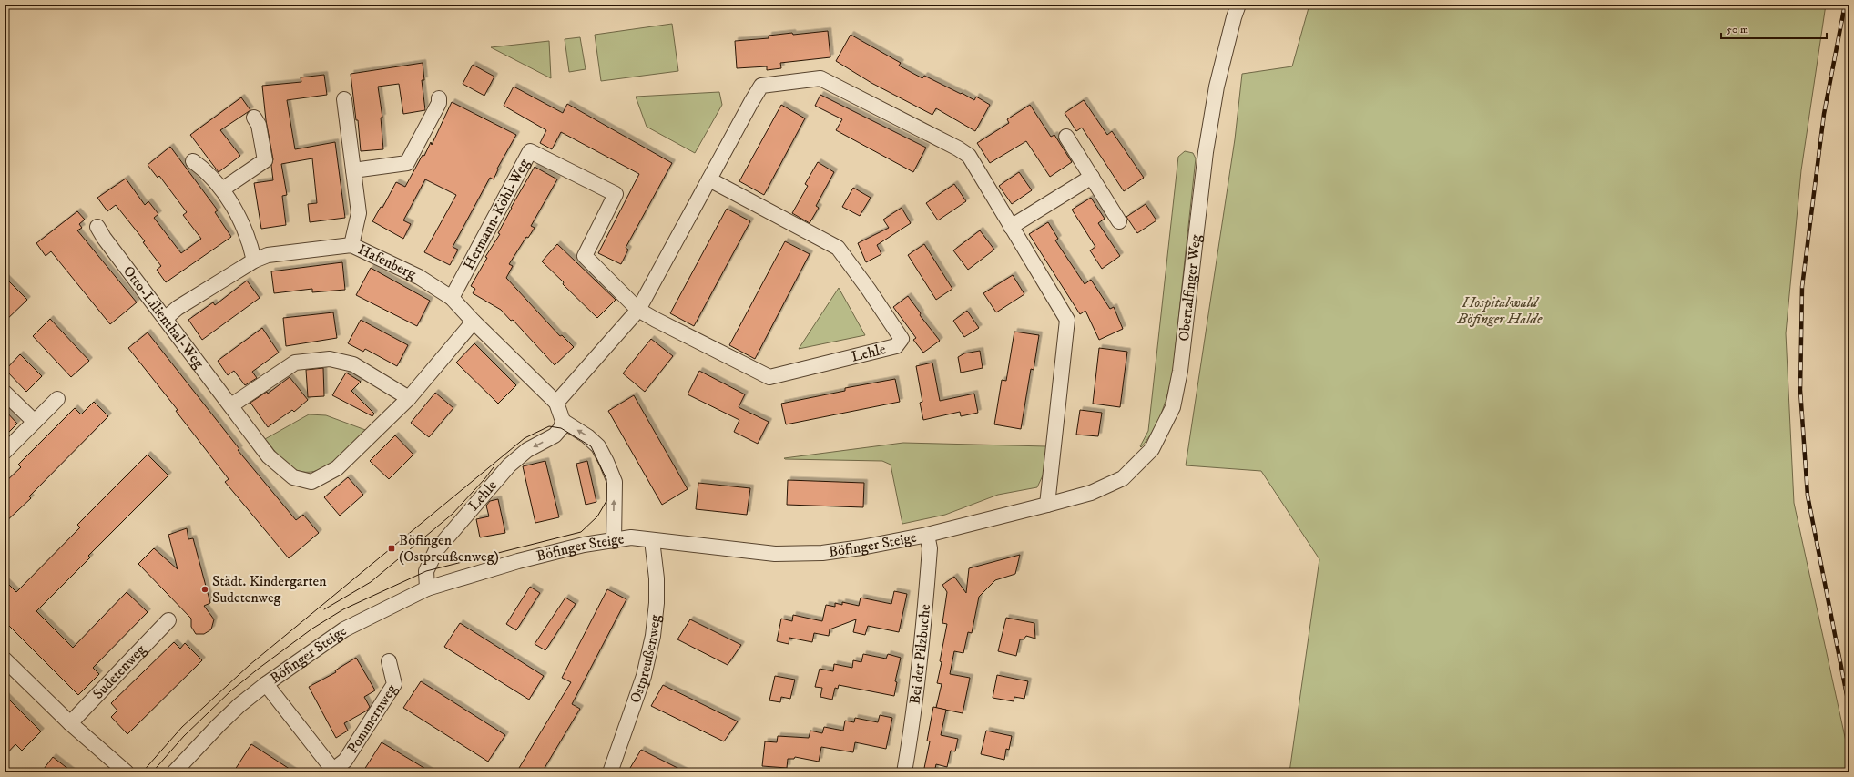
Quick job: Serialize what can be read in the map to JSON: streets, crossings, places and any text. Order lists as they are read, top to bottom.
{
  "streets": {
    "street": [
      "Hermann-Köhl-Weg",
      "Hafenberg",
      "Obertalfinger Weg",
      "Otto-Lilienthal-Weg",
      "Lehle",
      "Böfinger Steige",
      "Bei der Pilzbuche",
      "Ostpreußenweg",
      "Sudetenweg",
      "Pommernweg"
    ]
  },
  "crossings": [
    ["Hermann-Köhl-Weg", "Hafenberg"],
    ["Hermann-Köhl-Weg", "Lehle"],
    ["Hafenberg", "Otto-Lilienthal-Weg"],
    ["Obertalfinger Weg", "Böfinger Steige"],
    ["Lehle", "Böfinger Steige"],
    ["Böfinger Steige", "Bei der Pilzbuche"],
    ["Böfinger Steige", "Ostpreußenweg"],
    ["Böfinger Steige", "Pommernweg"]
  ],
  "parks": ["Hospitalwald Böfinger Halde"],
  "places": {
    "transit": ["Böfingen (Ostpreußenweg)"],
    "other": ["Städt. Kindergarten Sudetenweg"]
  },
  "scale_bar": "50 m"
}
